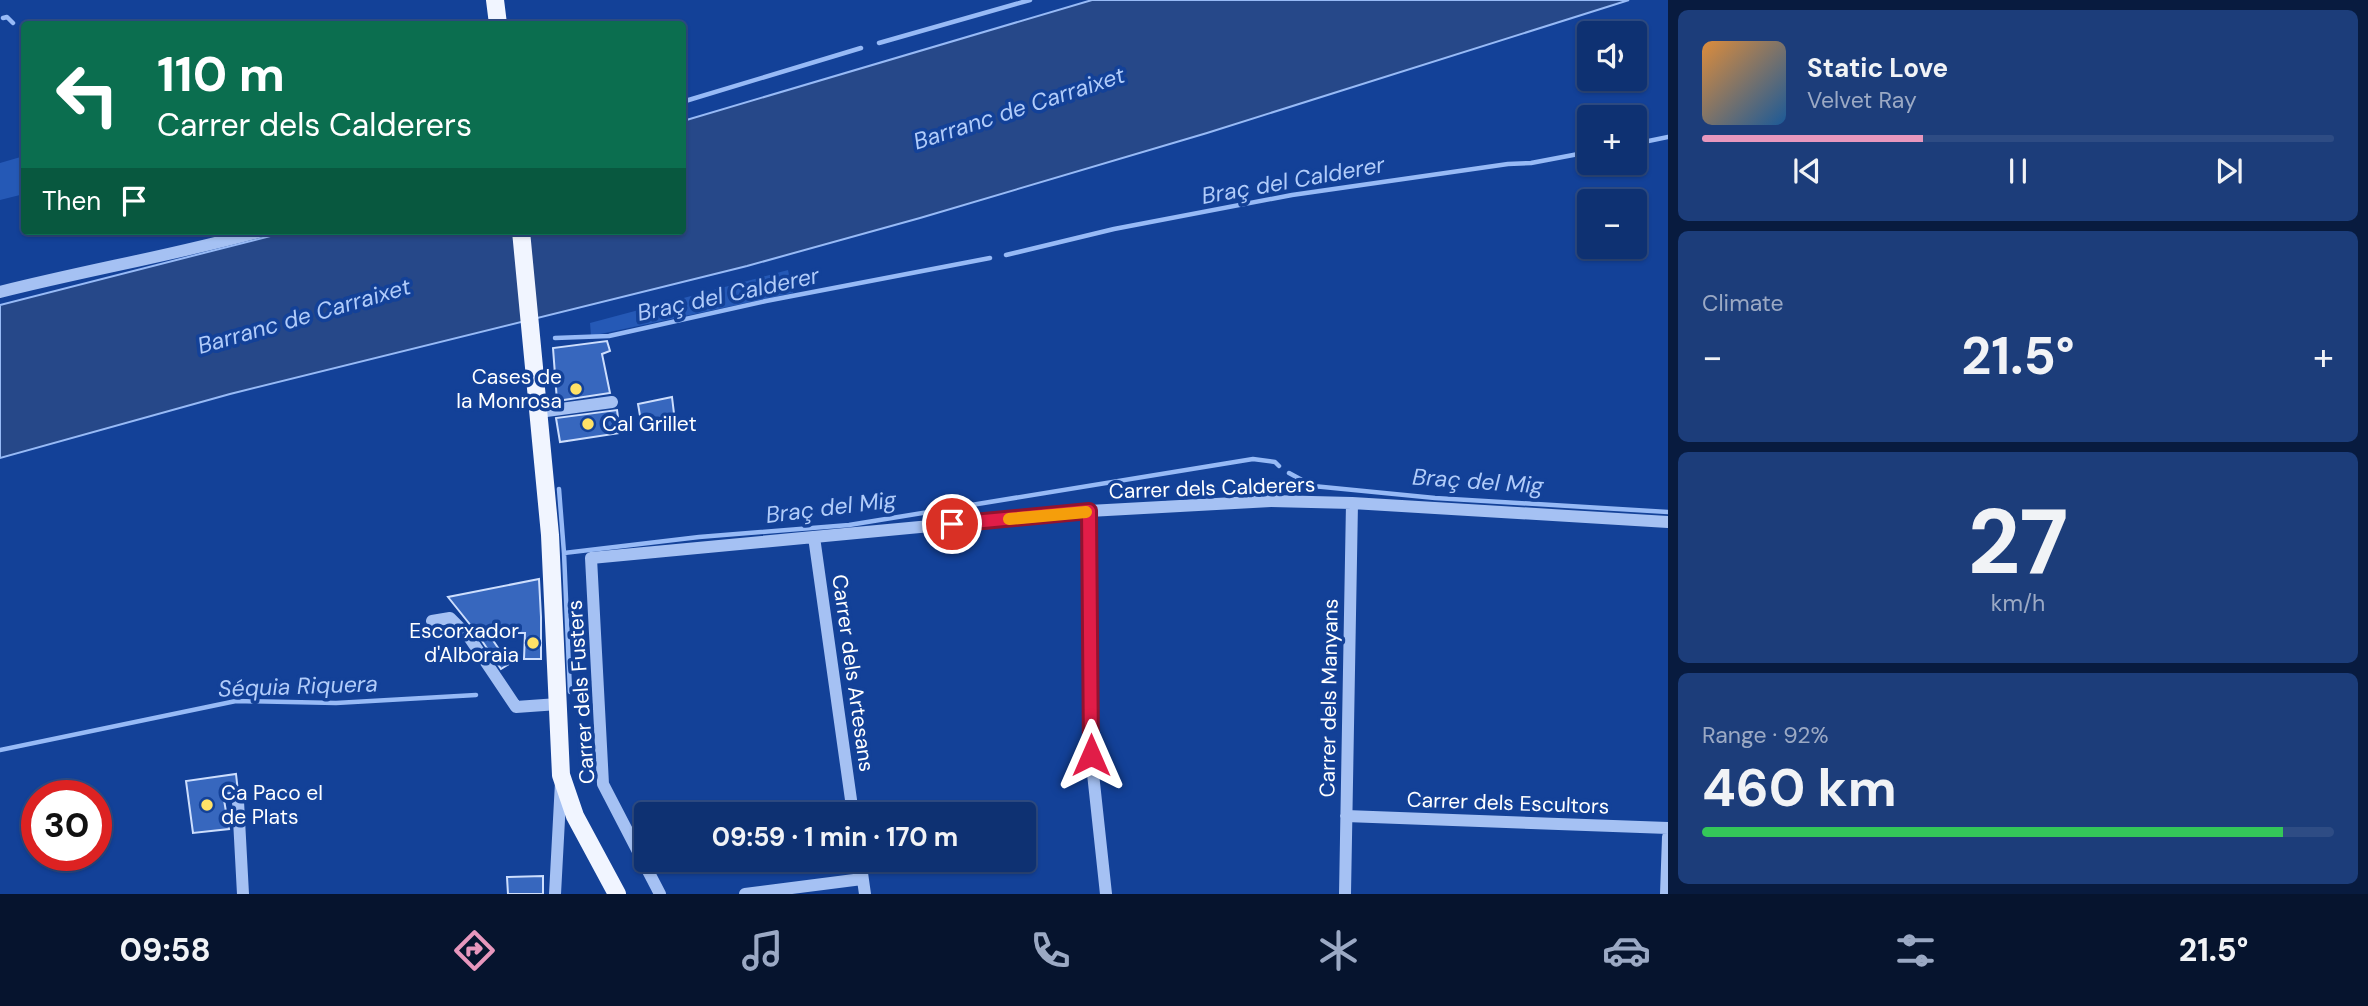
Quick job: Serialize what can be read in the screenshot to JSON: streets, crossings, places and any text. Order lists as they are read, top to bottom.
{
  "streets": {
    "street": [
      "Carrer dels Calderers",
      "Carrer dels Artesans",
      "Carrer dels Fusters",
      "Carrer dels Manyans",
      "Carrer dels Escultors"
    ]
  },
  "crossings": [
    ["Carrer dels Calderers", "Carrer dels Artesans"],
    ["Carrer dels Calderers", "Carrer dels Fusters"],
    ["Carrer dels Calderers", "Carrer dels Manyans"],
    ["Carrer dels Manyans", "Carrer dels Escultors"]
  ],
  "water": [
    "Barranc de Carraixet",
    "Braç del Calderer",
    "Braç del Mig",
    "Séquia Riquera"
  ],
  "places": [
    "Cases de la Monrosa",
    "Cal Grillet",
    "Escorxador d'Alboraia",
    "Ca Paco el de Plats"
  ],
  "page": {
    "map_buttons": ["+", "−"],
    "turn": ["110 m", "Carrer dels Calderers"],
    "song": ["Static Love", "Velvet Ray"],
    "then": "Then",
    "tile": [
      "Climate",
      ["27", "km/h"],
      ["Range · 92%", "460 km"]
    ],
    "heat": ["−", "21.5°", "+"],
    "limit": "30",
    "trip": "09:59 · 1 min · 170 m",
    "tabs": ["09:58", "21.5°"]
  }
}
